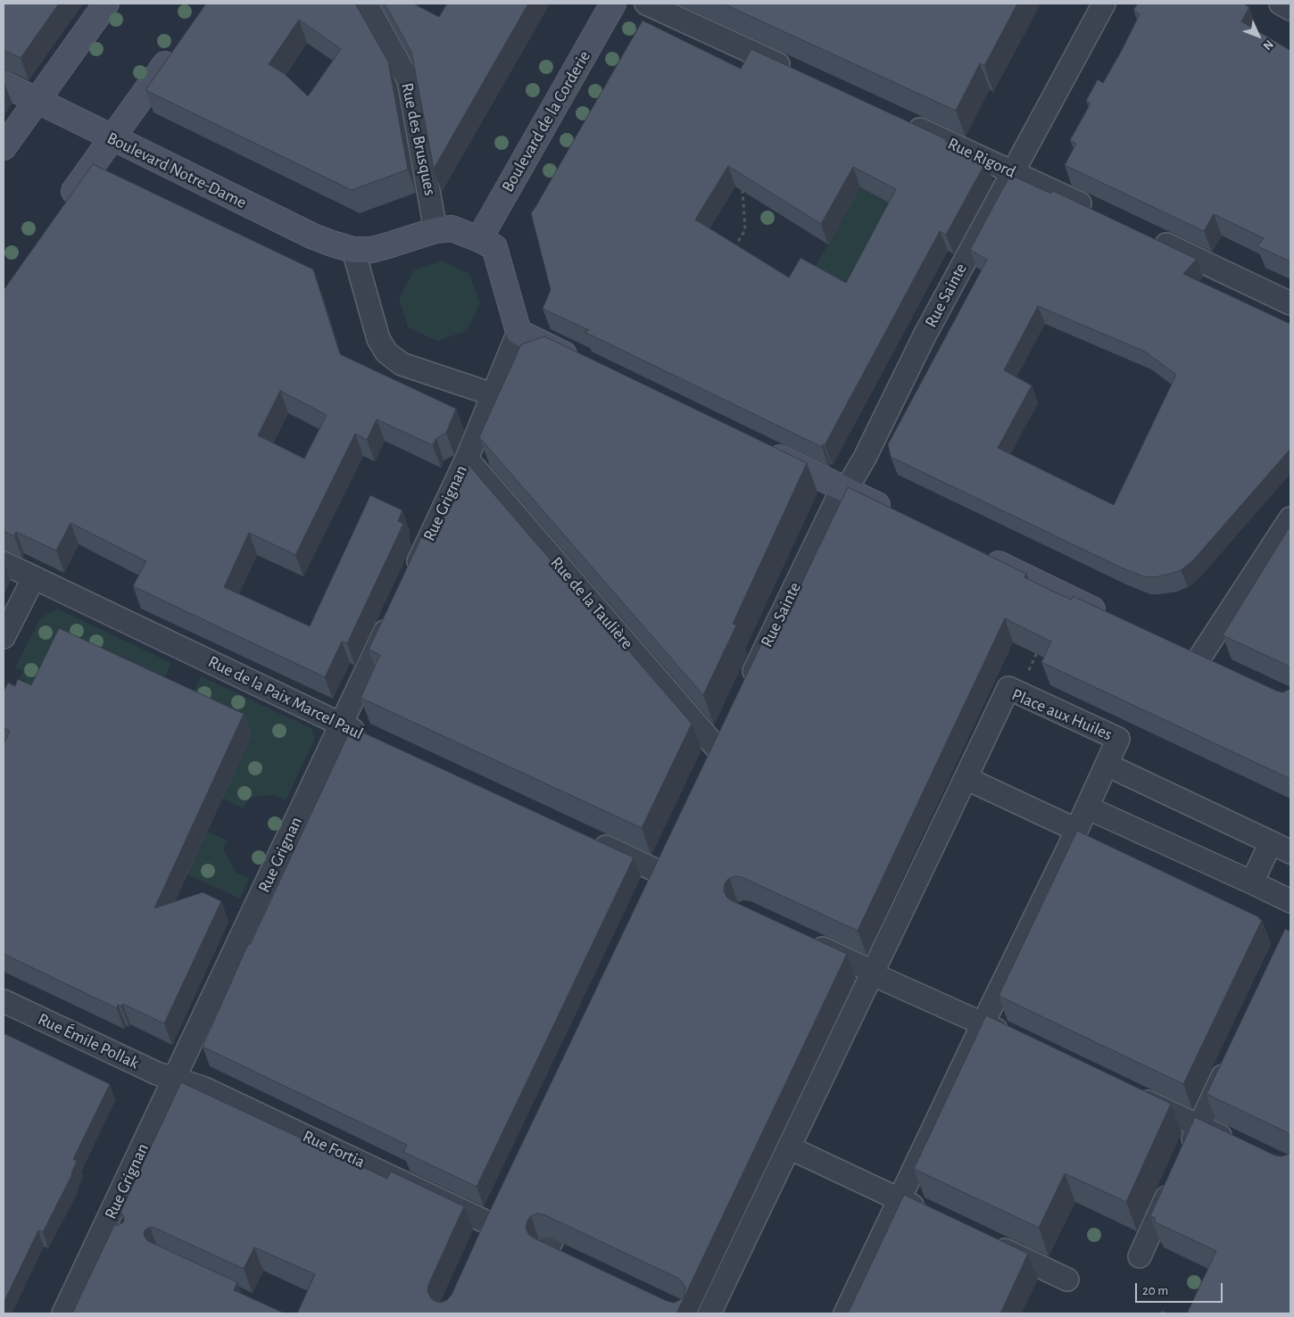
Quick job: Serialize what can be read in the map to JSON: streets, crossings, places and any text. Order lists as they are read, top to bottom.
{
  "streets": {
    "street": [
      "Boulevard de la Corderie",
      "Rue des Brusques",
      "Rue Rigord",
      "Boulevard Notre-Dame",
      "Rue Sainte",
      "Rue Grignan",
      "Rue de la Taulière",
      "Rue de la Paix Marcel Paul",
      "Place aux Huiles",
      "Rue Émile Pollak",
      "Rue Fortia"
    ]
  },
  "crossings": [
    ["Rue Rigord", "Rue Sainte"],
    ["Rue Grignan", "Rue de la Taulière"],
    ["Rue Grignan", "Rue de la Paix Marcel Paul"],
    ["Rue Grignan", "Rue Émile Pollak"],
    ["Rue Grignan", "Rue Fortia"],
    ["Rue Émile Pollak", "Rue Fortia"]
  ],
  "scale_bar": "20 m",
  "north": "bottom right"
}
